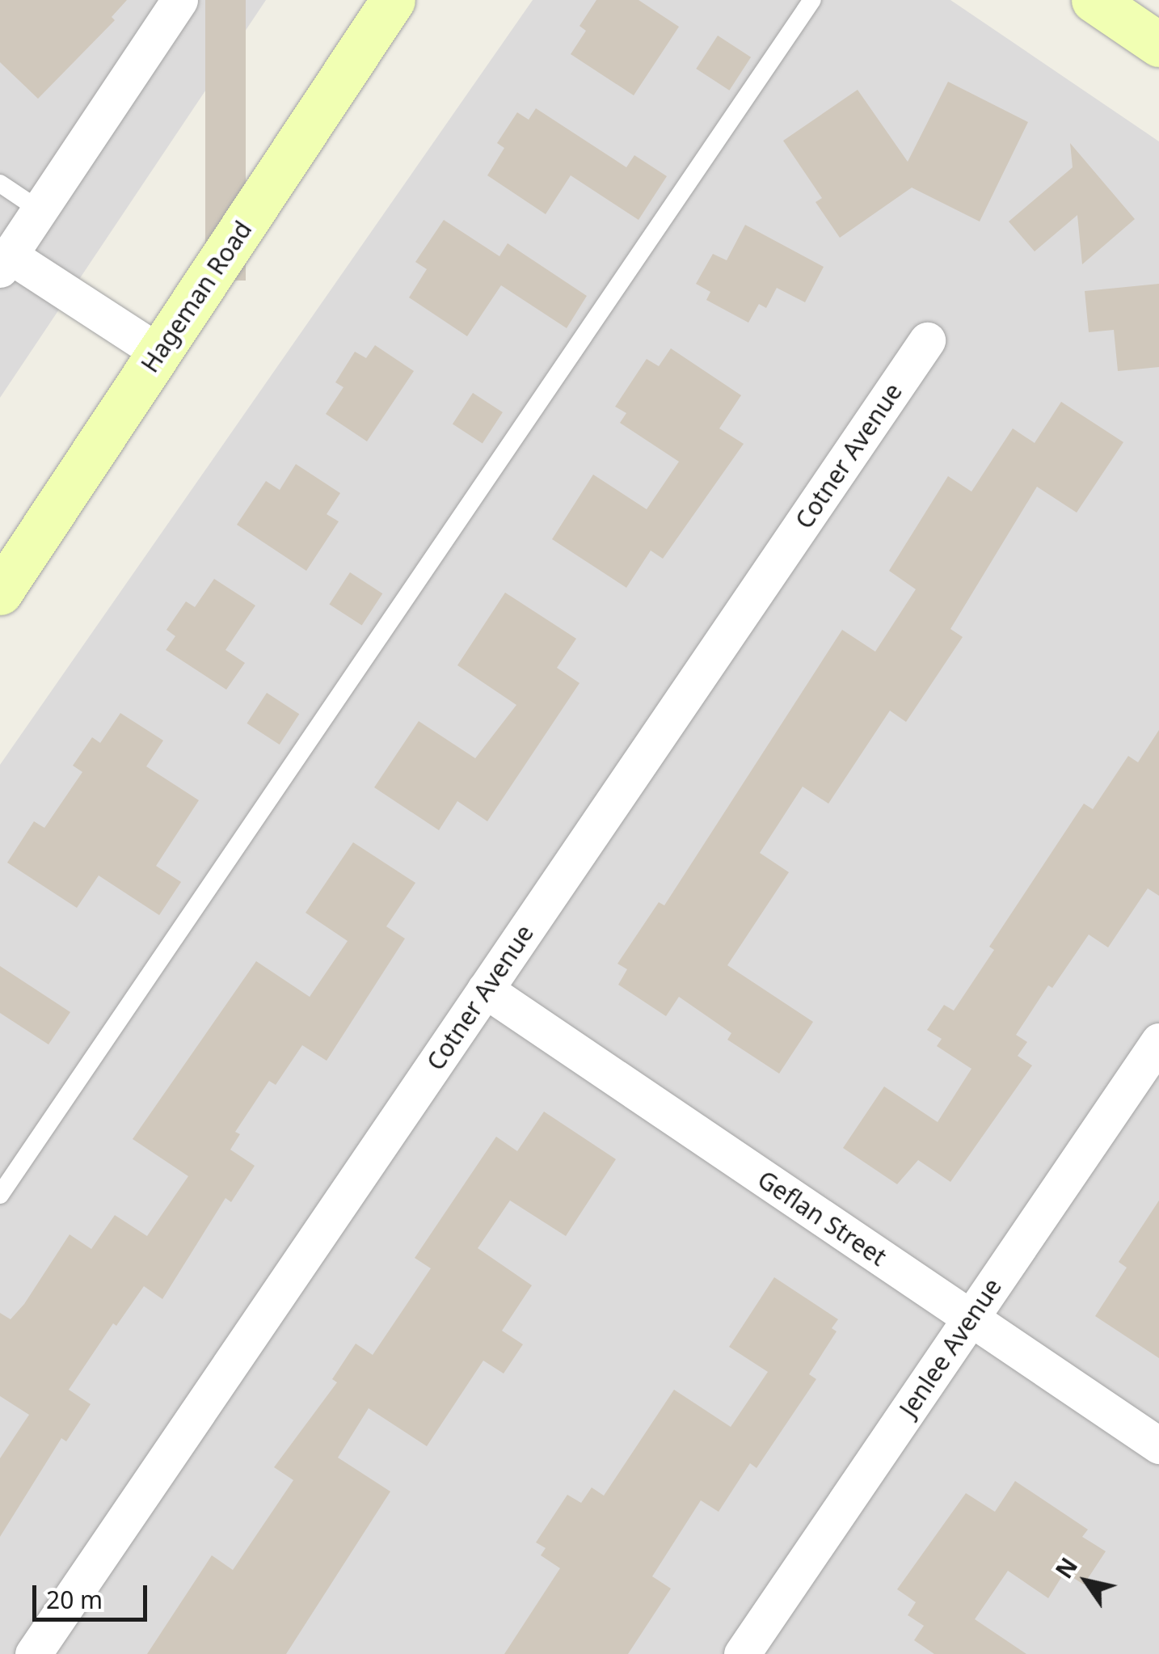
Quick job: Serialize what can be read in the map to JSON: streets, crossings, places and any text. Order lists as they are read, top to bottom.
{
  "streets": {
    "main road": ["Hageman Road"],
    "street": ["Cotner Avenue", "Geflan Street", "Jenlee Avenue"]
  },
  "crossings": [
    ["Cotner Avenue", "Geflan Street"],
    ["Geflan Street", "Jenlee Avenue"]
  ],
  "scale_bar": "20 m",
  "north": "top left"
}
